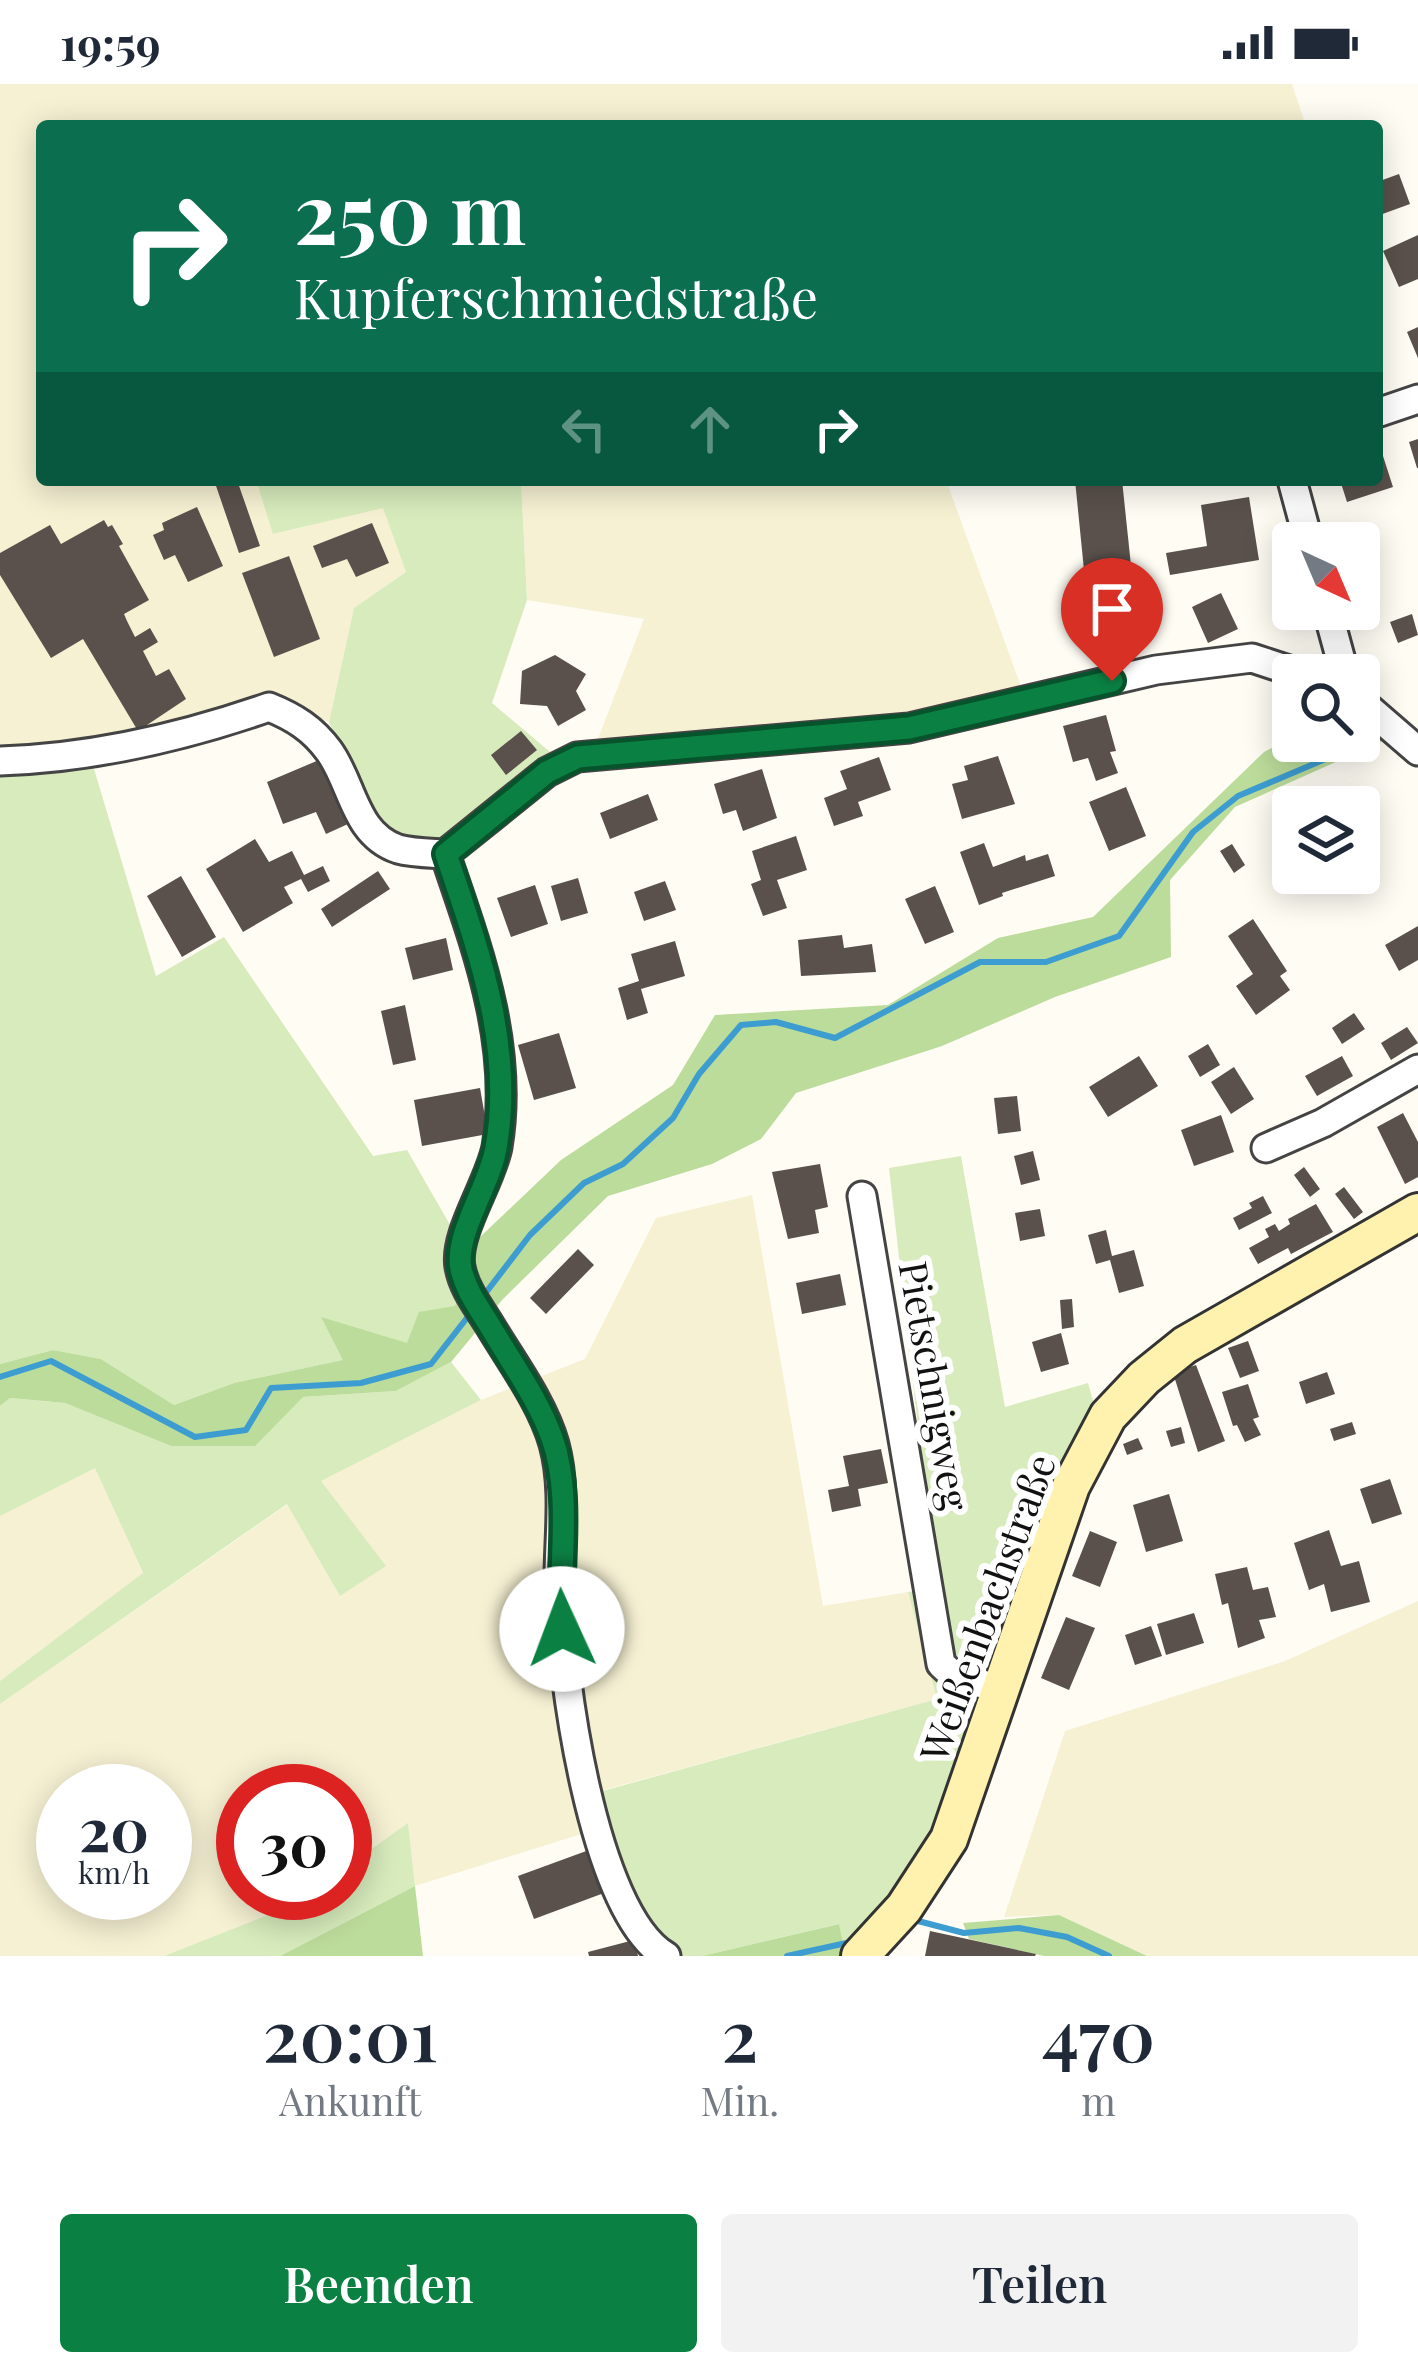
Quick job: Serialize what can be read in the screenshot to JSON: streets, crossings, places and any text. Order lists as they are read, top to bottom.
{
  "streets": {
    "main road": ["Weißenbachstraße"],
    "street": ["Pietschnigweg"]
  },
  "crossings": [
    ["Pietschnigweg", "Weißenbachstraße"]
  ],
  "north": "bottom right",
  "page": {
    "status": "19:59",
    "turn": ["250 m", "Kupferschmiedstraße"],
    "speed": "20 km/h",
    "limit": "30",
    "eta": [
      "20:01",
      "Ankunft",
      "2",
      "Min.",
      "470",
      "m"
    ],
    "buttons": ["Beenden", "Teilen"]
  }
}
